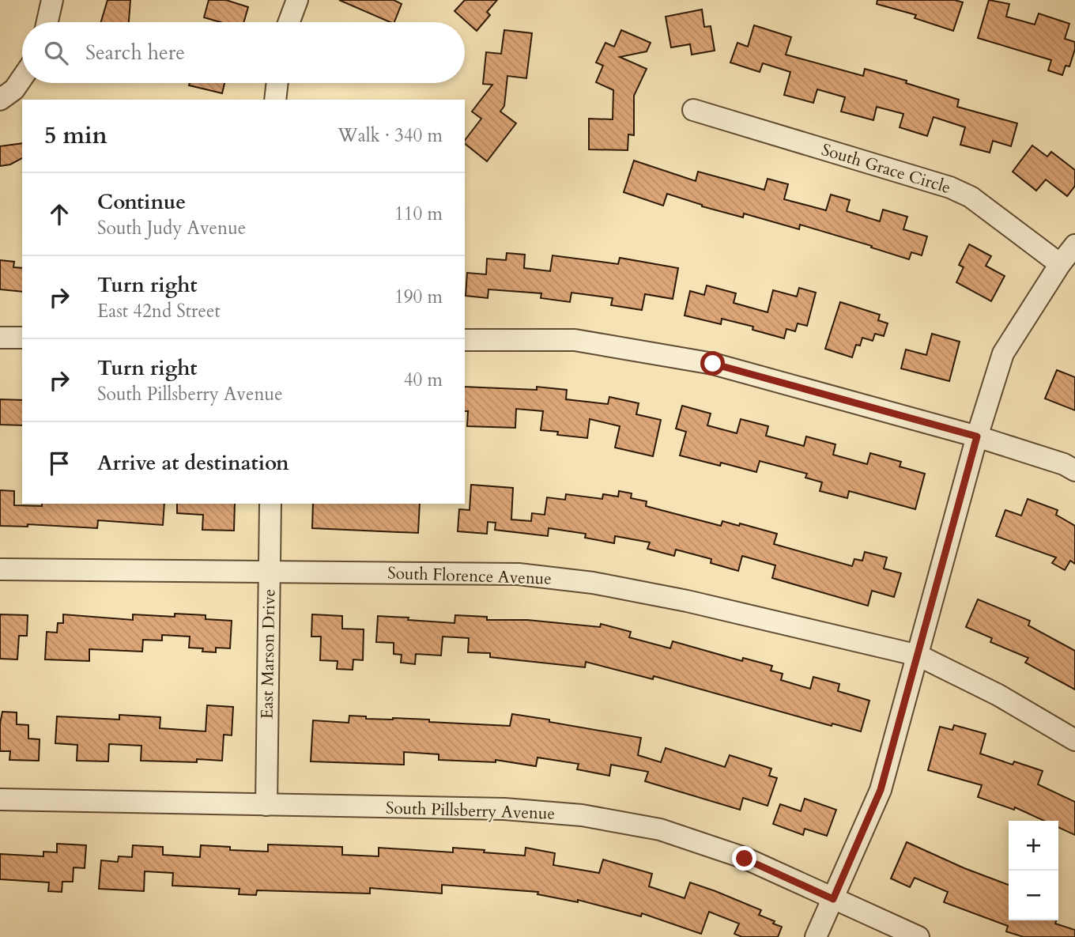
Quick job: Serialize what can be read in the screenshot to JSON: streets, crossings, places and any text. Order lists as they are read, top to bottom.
{
  "streets": {
    "street": [
      "South Grace Circle",
      "South Florence Avenue",
      "East Marson Drive",
      "South Pillsberry Avenue"
    ]
  },
  "crossings": [
    ["South Florence Avenue", "East Marson Drive"],
    ["East Marson Drive", "South Pillsberry Avenue"]
  ],
  "page": {
    "search": "Search here",
    "heading": ["5 min", "Walk · 340 m"],
    "list": [
      ["Continue", "South Judy Avenue", "110 m"],
      ["Turn right", "East 42nd Street", "190 m"],
      ["Turn right", "South Pillsberry Avenue", "40 m"],
      "Arrive at destination"
    ],
    "map_buttons": ["+", "−"]
  }
}
